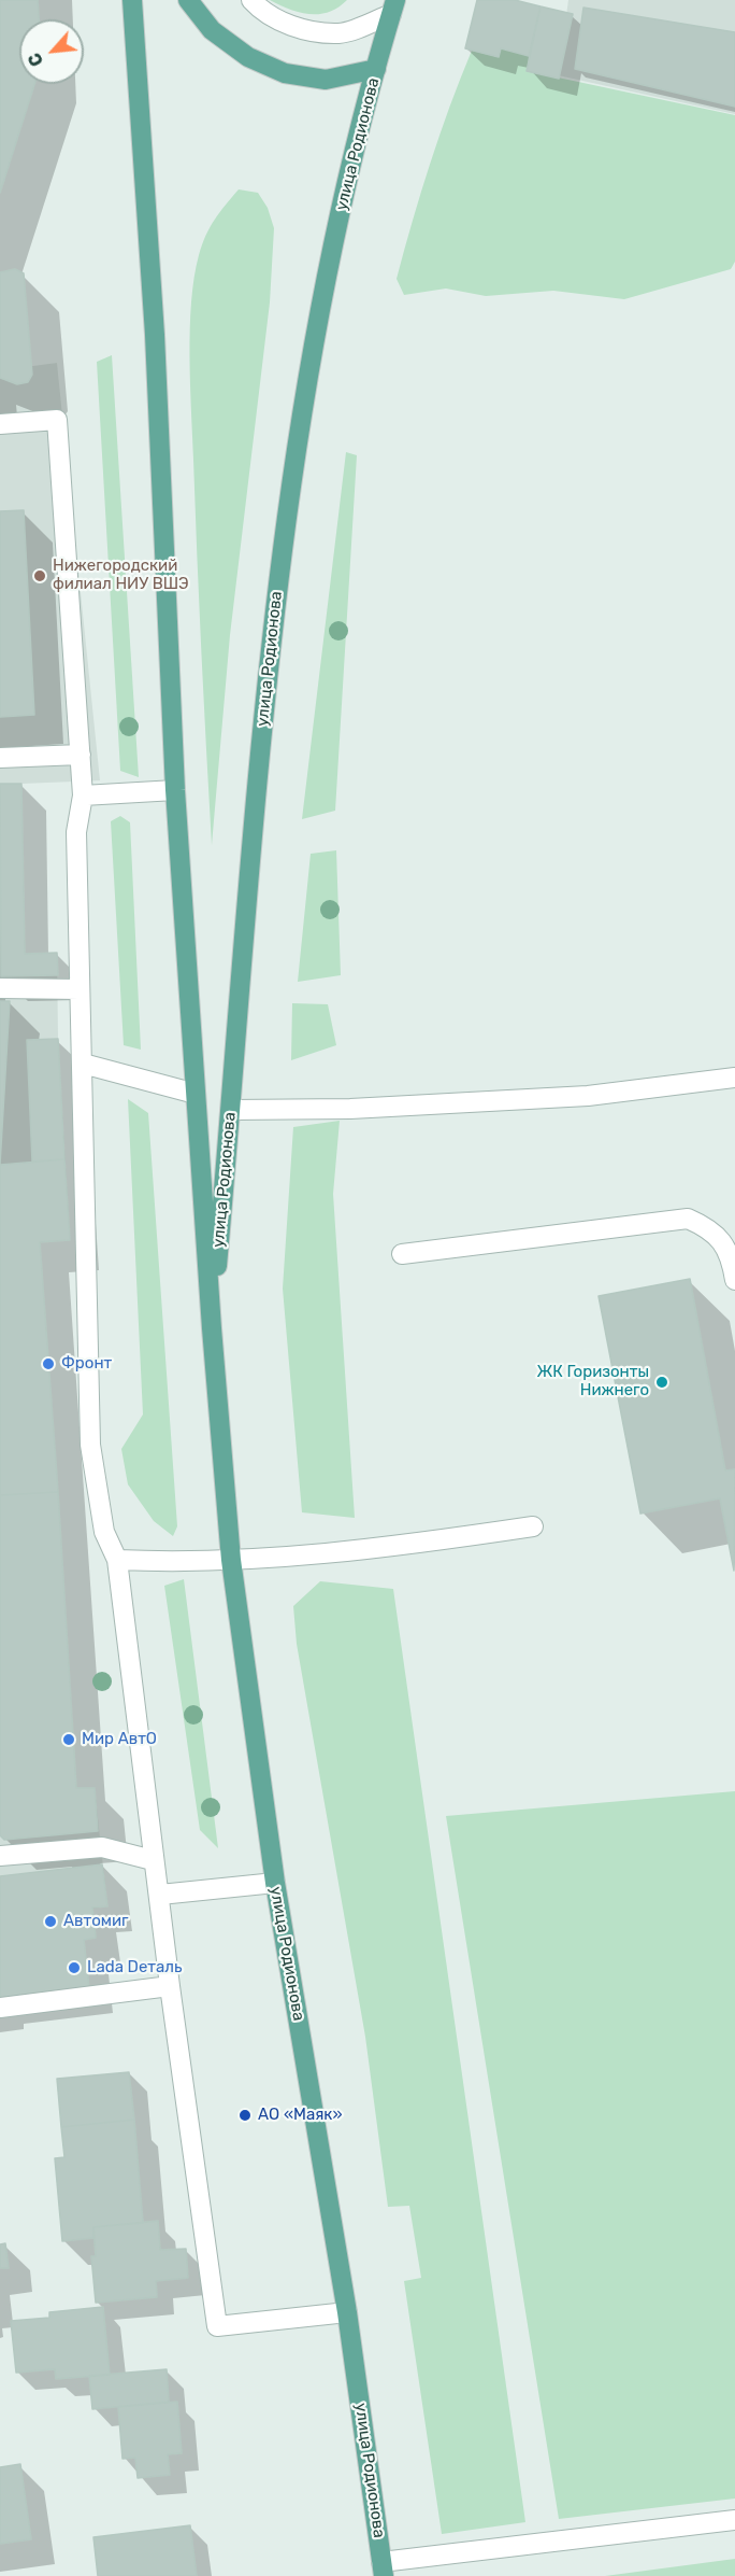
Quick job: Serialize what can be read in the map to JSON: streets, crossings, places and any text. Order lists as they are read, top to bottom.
{
  "streets": {
    "main road": ["улица Родионова"]
  },
  "places": [
    "Нижегородский филиал НИУ ВШЭ",
    "Фронт",
    "ЖК Горизонты Нижнего",
    "Мир АвтО",
    "Автомиг",
    "Lada Dеталь",
    "АО «Маяк»"
  ],
  "north": "bottom left"
}
